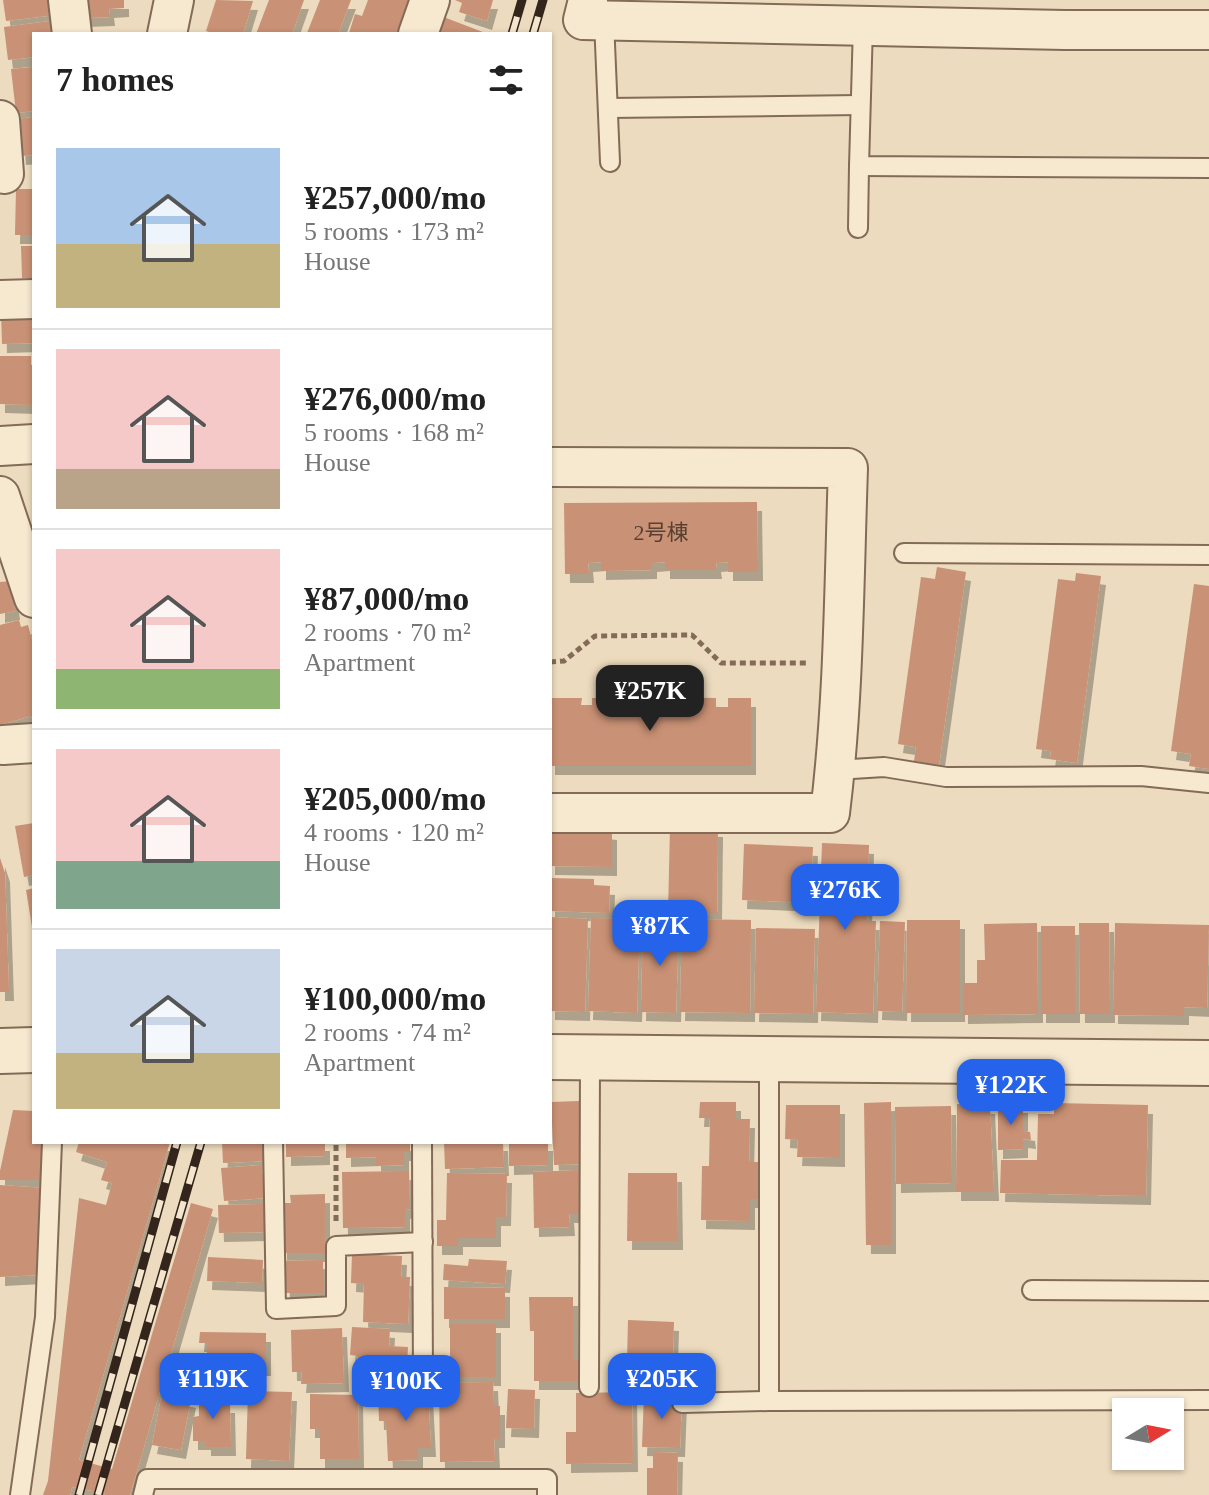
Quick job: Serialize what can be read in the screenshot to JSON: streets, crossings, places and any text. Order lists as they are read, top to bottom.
{
  "house_numbers": ["2号棟"],
  "north": "right",
  "page": {
    "heading": "7 homes",
    "list": [
      {
        "name": "¥257,000/mo",
        "note": "5 rooms · 173 m² · House"
      },
      {
        "name": "¥276,000/mo",
        "note": "5 rooms · 168 m² · House"
      },
      {
        "name": "¥87,000/mo",
        "note": "2 rooms · 70 m² · Apartment"
      },
      {
        "name": "¥205,000/mo",
        "note": "4 rooms · 120 m² · House"
      },
      {
        "name": "¥100,000/mo",
        "note": "2 rooms · 74 m² · Apartment"
      }
    ],
    "price": [
      "¥257K",
      "¥276K",
      "¥87K",
      "¥122K",
      "¥119K",
      "¥205K",
      "¥100K"
    ]
  }
}
